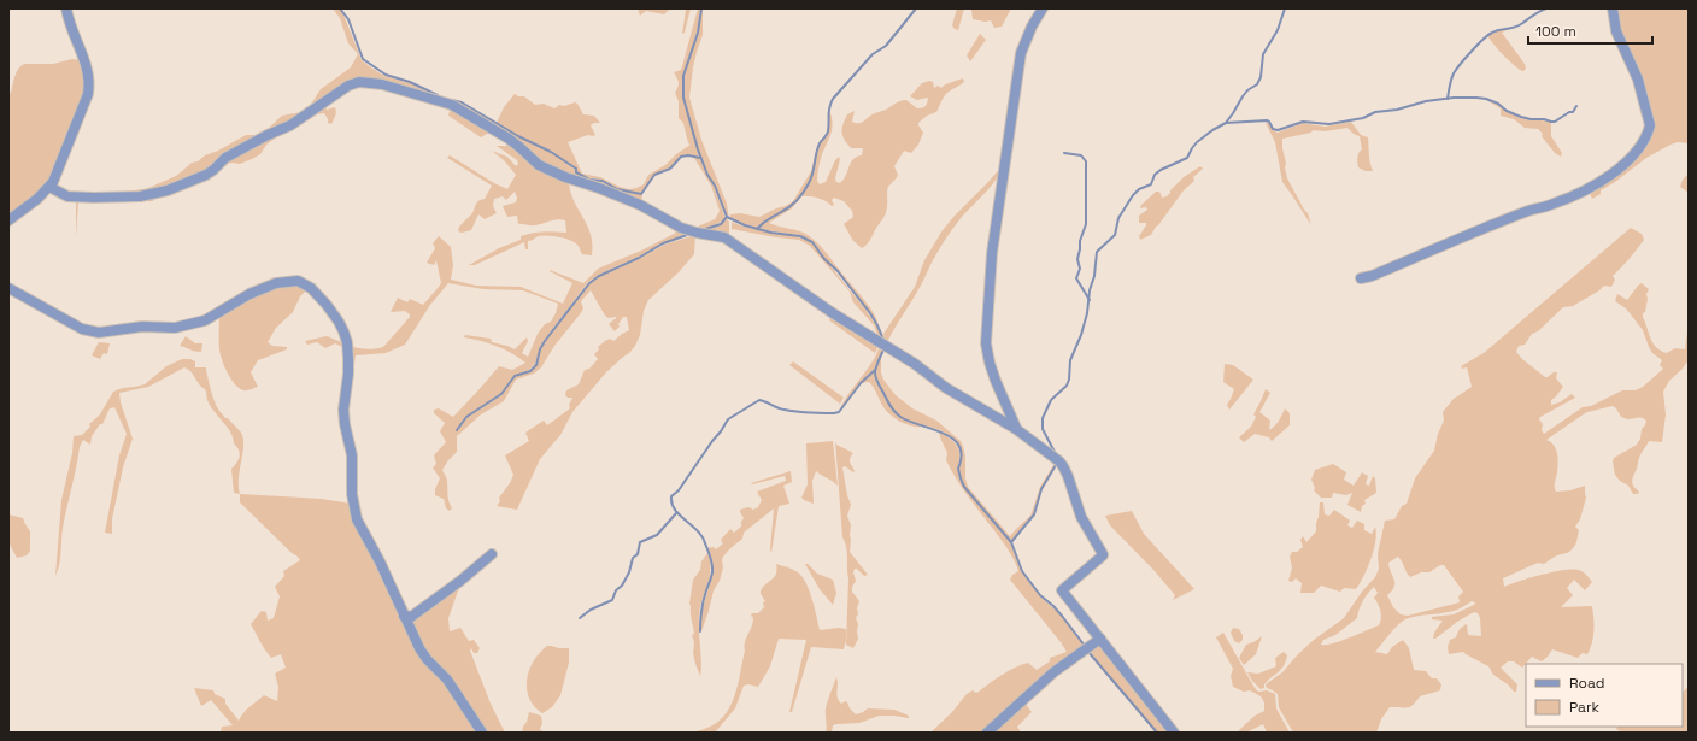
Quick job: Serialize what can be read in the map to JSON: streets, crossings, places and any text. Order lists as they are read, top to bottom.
{
  "legend": ["Road", "Park"],
  "scale_bar": "100 m"
}
